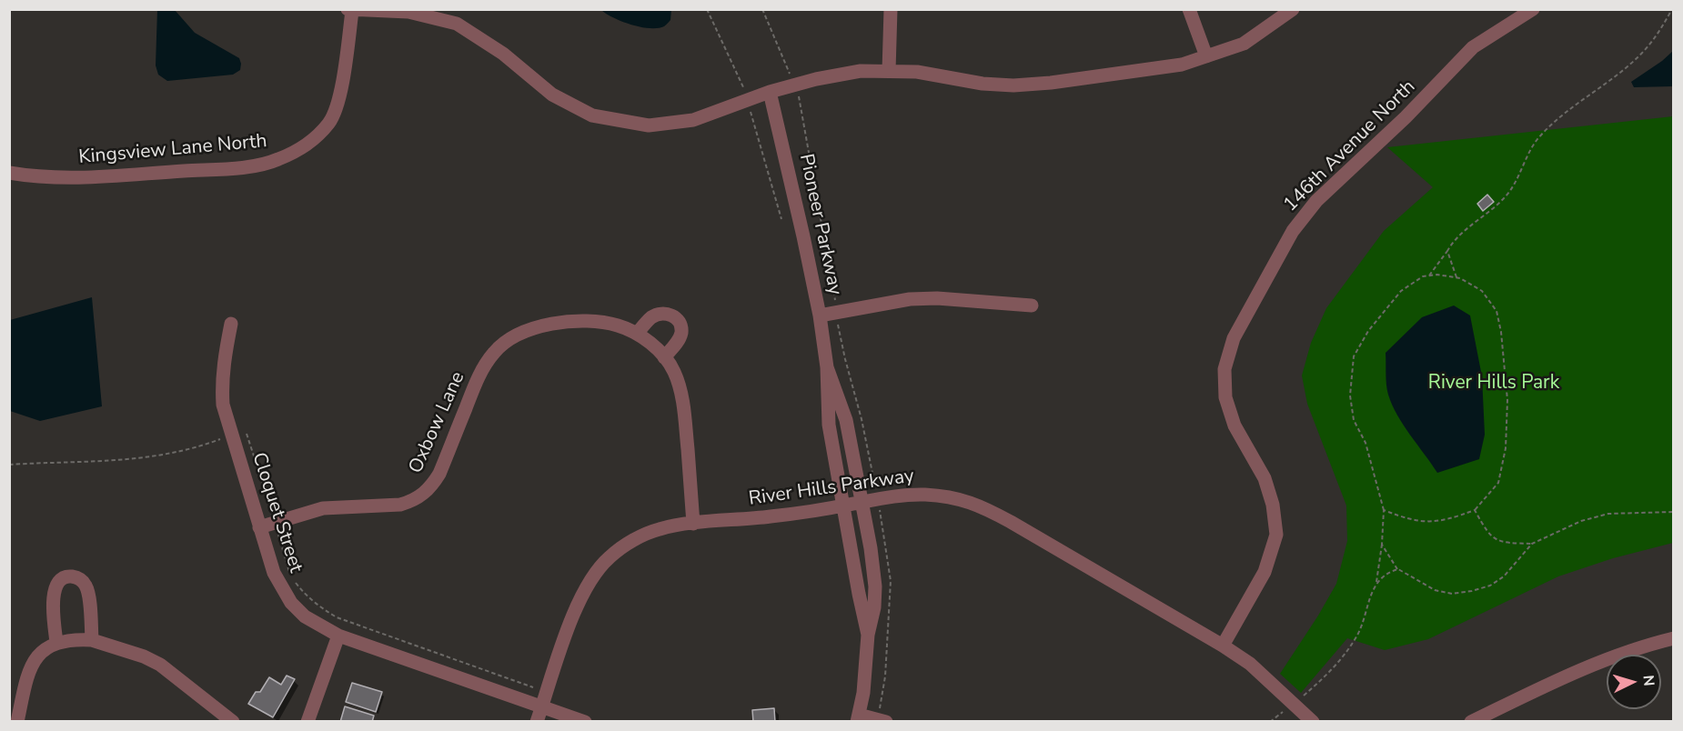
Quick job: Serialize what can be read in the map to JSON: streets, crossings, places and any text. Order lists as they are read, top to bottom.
{
  "streets": {
    "street": [
      "146th Avenue North",
      "Kingsview Lane North",
      "Pioneer Parkway",
      "Oxbow Lane",
      "River Hills Parkway",
      "Cloquet Street"
    ]
  },
  "crossings": [
    ["146th Avenue North", "River Hills Parkway"],
    ["Kingsview Lane North", "Pioneer Parkway"],
    ["Pioneer Parkway", "River Hills Parkway"],
    ["Oxbow Lane", "River Hills Parkway"],
    ["Oxbow Lane", "Cloquet Street"],
    ["River Hills Parkway", "Cloquet Street"]
  ],
  "parks": ["River Hills Park"],
  "north": "right"
}
